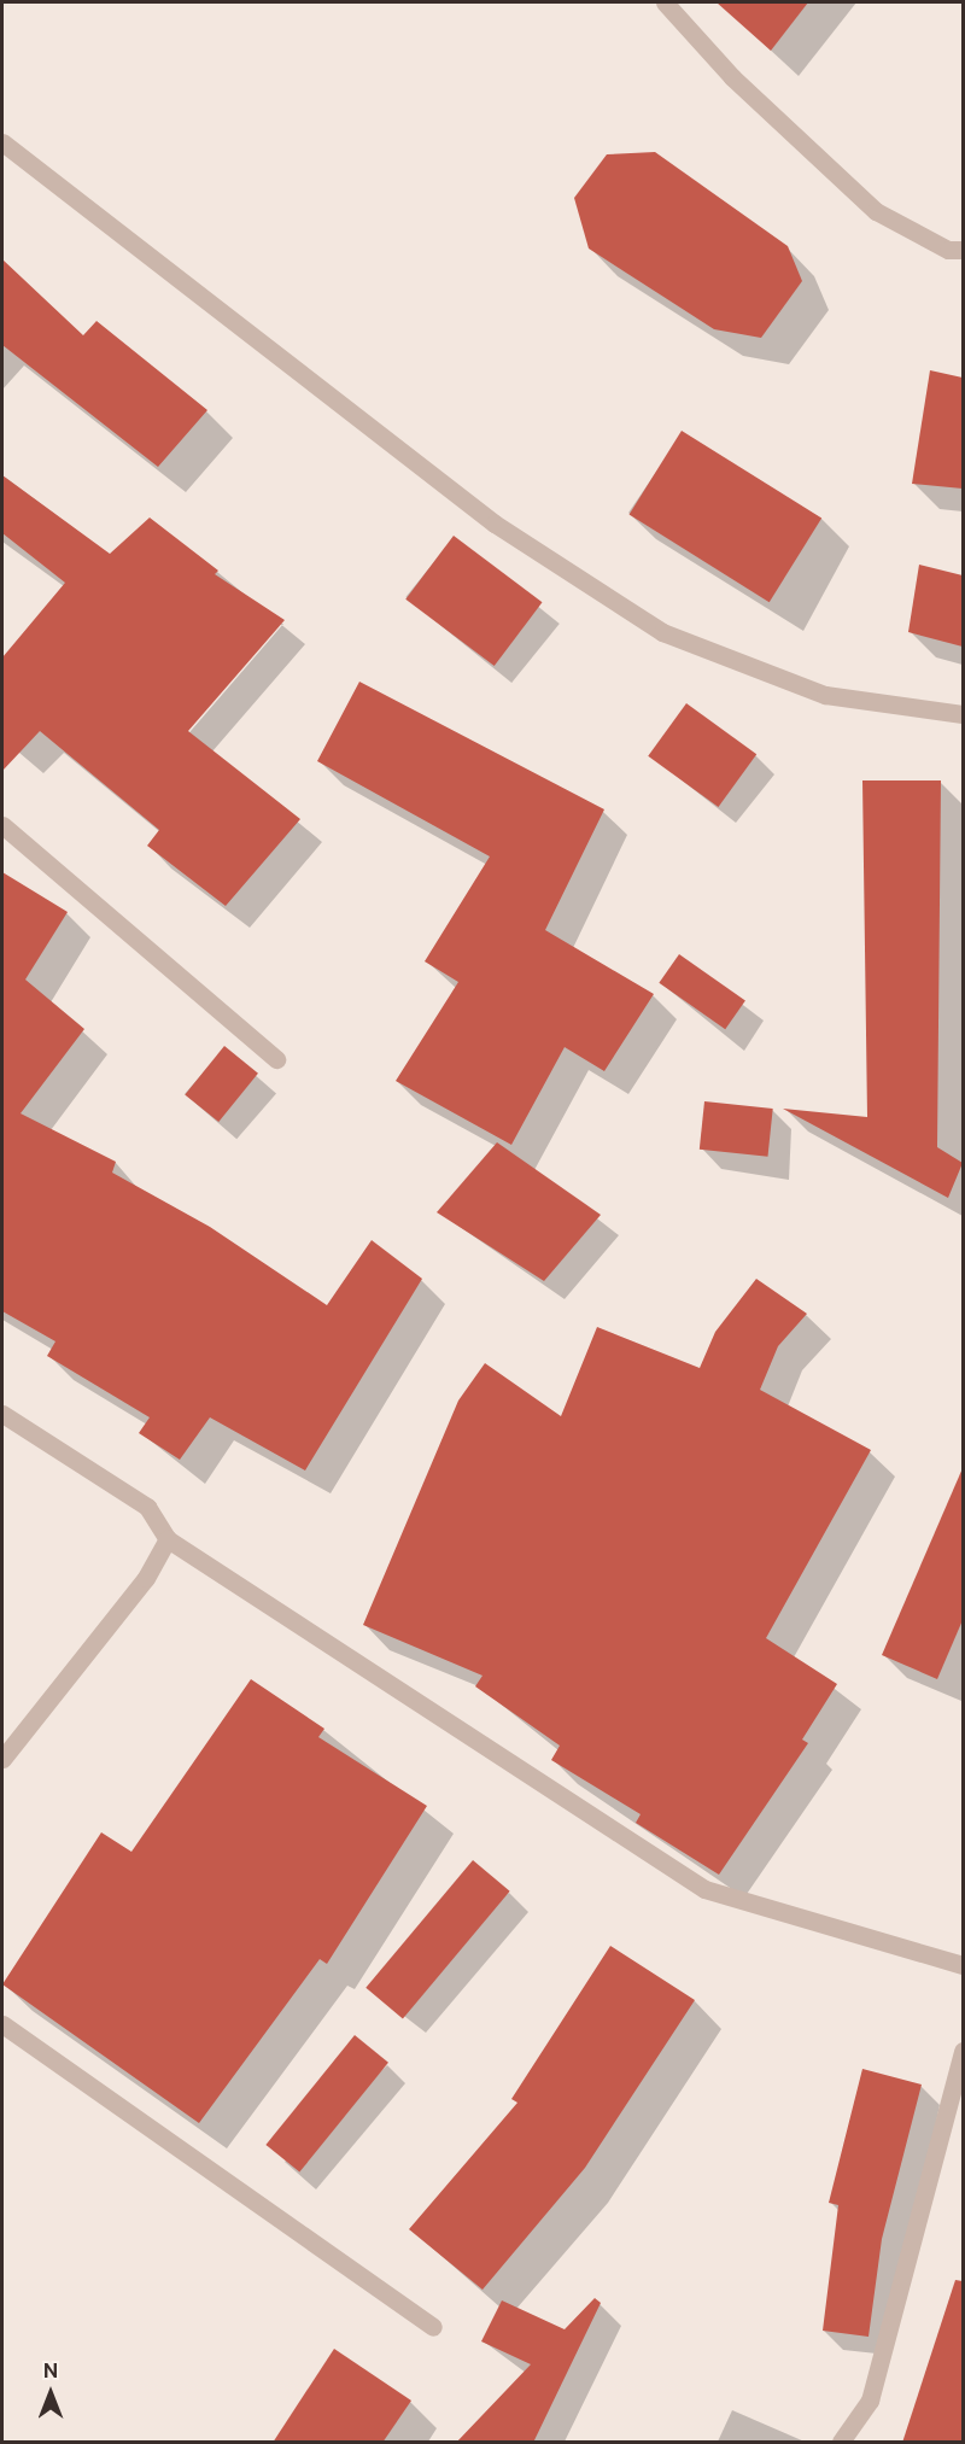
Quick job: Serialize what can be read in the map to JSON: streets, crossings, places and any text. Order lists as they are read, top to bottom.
{
  "north": "top"
}
